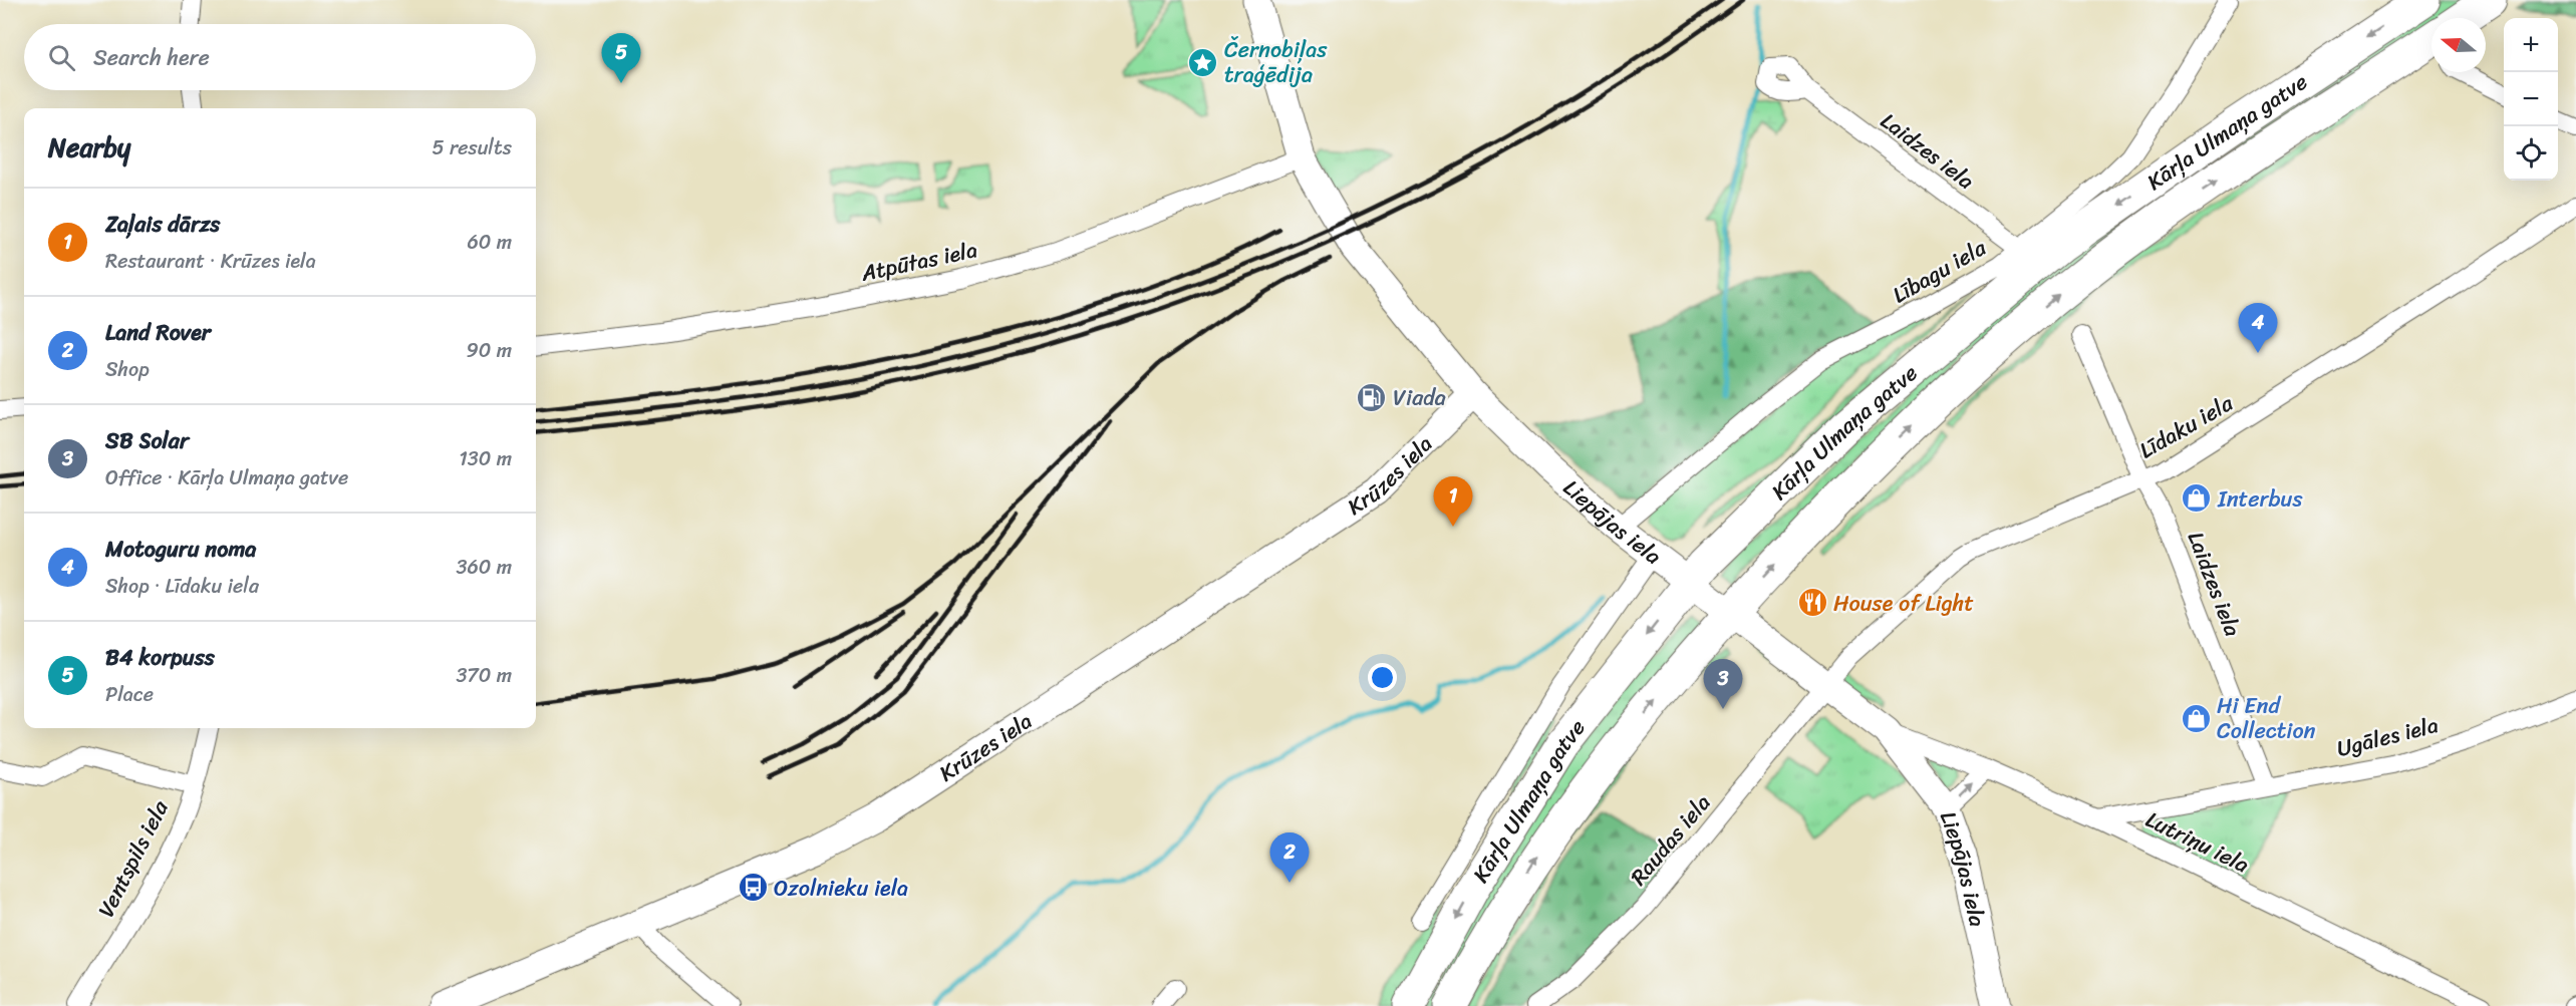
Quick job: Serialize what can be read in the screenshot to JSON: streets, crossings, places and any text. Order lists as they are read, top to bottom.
{
  "streets": {
    "highway": ["Kārļa Ulmaņa gatve"],
    "street": [
      "Laidzes iela",
      "Atpūtas iela",
      "Lībagu iela",
      "Līdaku iela",
      "Krūzes iela",
      "Liepājas iela",
      "Ugāles iela",
      "Raudas iela",
      "Lutriņu iela",
      "Ventspils iela"
    ]
  },
  "crossings": [
    ["Kārļa Ulmaņa gatve", "Liepājas iela"],
    ["Laidzes iela", "Lībagu iela"],
    ["Laidzes iela", "Līdaku iela"],
    ["Laidzes iela", "Ugāles iela"],
    ["Atpūtas iela", "Liepājas iela"],
    ["Lībagu iela", "Liepājas iela"],
    ["Līdaku iela", "Liepājas iela"],
    ["Līdaku iela", "Raudas iela"],
    ["Krūzes iela", "Liepājas iela"],
    ["Liepājas iela", "Raudas iela"],
    ["Liepājas iela", "Lutriņu iela"],
    ["Ugāles iela", "Lutriņu iela"]
  ],
  "places": {
    "place": ["Černobiļas traģēdija"],
    "fuel station": ["Viada"],
    "shop": ["Interbus", "Hi End Collection"],
    "restaurant": ["House of Light"],
    "bus stop": ["Ozolnieku iela"]
  },
  "north": "left",
  "page": {
    "map_buttons": ["+", "−"],
    "search": "Search here",
    "pins": [
      "5",
      "4",
      "1",
      "3",
      "2"
    ],
    "heading": ["Nearby", "5 results"],
    "list": [
      {
        "mark": "1",
        "name": "Zaļais dārzs",
        "note": "Restaurant · Krūzes iela",
        "value": "60 m"
      },
      {
        "mark": "2",
        "name": "Land Rover",
        "note": "Shop",
        "value": "90 m"
      },
      {
        "mark": "3",
        "name": "SB Solar",
        "note": "Office · Kārļa Ulmaņa gatve",
        "value": "130 m"
      },
      {
        "mark": "4",
        "name": "Motoguru noma",
        "note": "Shop · Līdaku iela",
        "value": "360 m"
      },
      {
        "mark": "5",
        "name": "B4 korpuss",
        "note": "Place",
        "value": "370 m"
      }
    ]
  }
}
